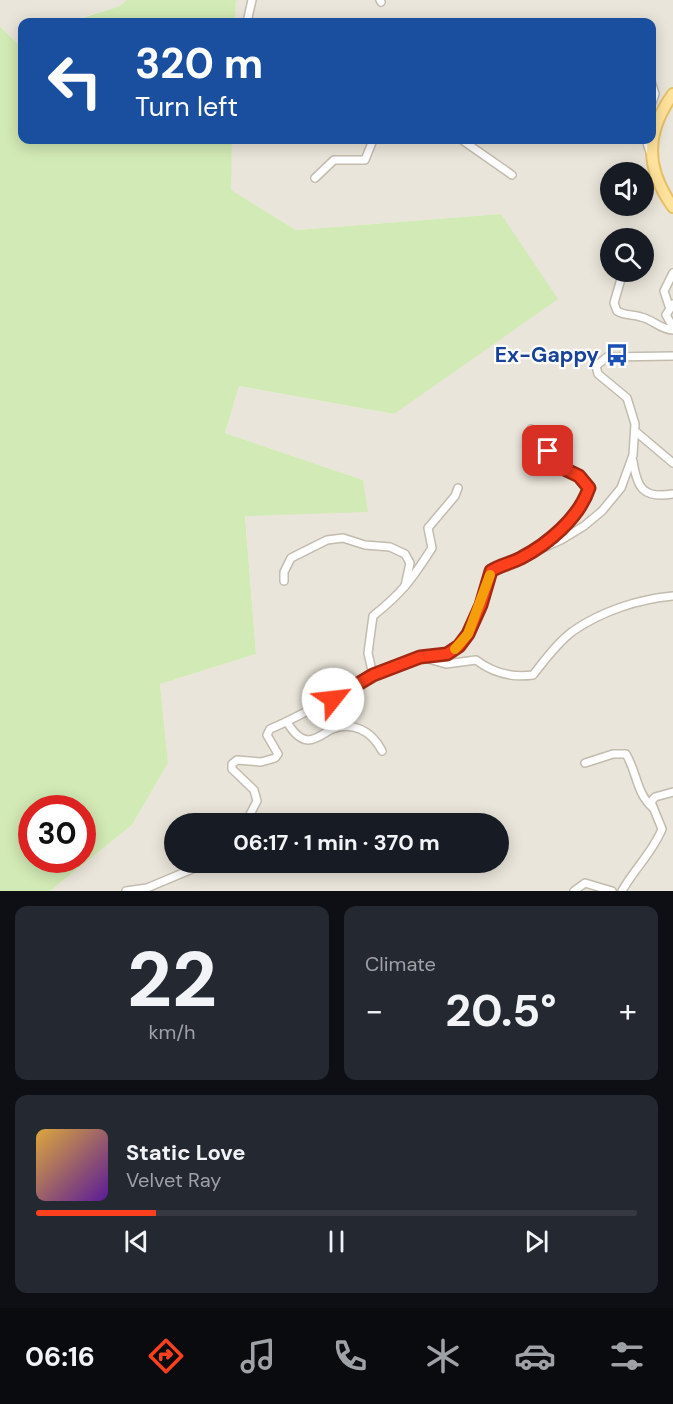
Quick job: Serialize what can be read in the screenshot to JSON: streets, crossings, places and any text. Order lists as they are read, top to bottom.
{
  "places": {
    "bus stop": ["Ex-Gappy"]
  },
  "page": {
    "turn": ["320 m", "Turn left"],
    "limit": "30",
    "trip": "06:17 · 1 min · 370 m",
    "tile": [
      ["22", "km/h"],
      "Climate"
    ],
    "heat": ["−", "20.5°", "+"],
    "song": ["Static Love", "Velvet Ray"],
    "tabs": "06:16"
  }
}
